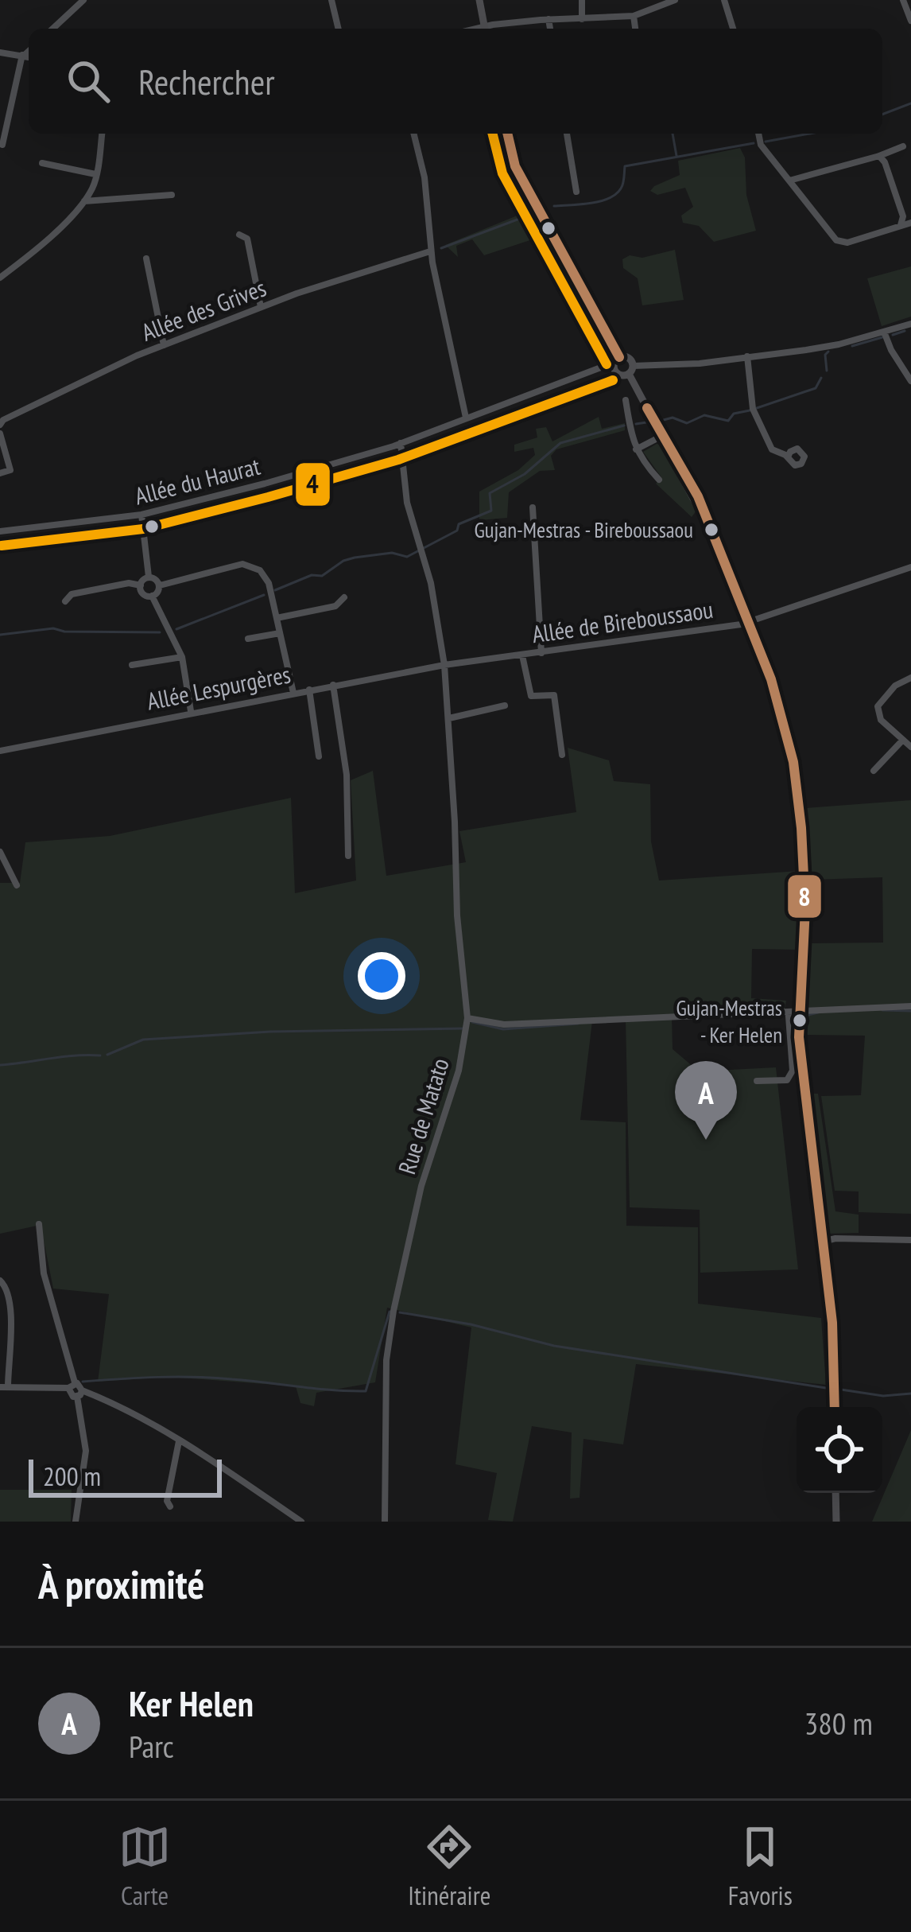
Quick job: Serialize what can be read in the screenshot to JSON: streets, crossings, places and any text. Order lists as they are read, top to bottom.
{
  "streets": {
    "street": [
      "Allée des Grives",
      "Allée du Haurat",
      "Allée de Bireboussaou",
      "Allée Lespurgères",
      "Rue de Matato"
    ]
  },
  "crossings": [
    ["Allée du Haurat", "Rue de Matato"],
    ["Allée de Bireboussaou", "Allée Lespurgères"],
    ["Allée de Bireboussaou", "Rue de Matato"],
    ["Allée Lespurgères", "Rue de Matato"]
  ],
  "places": ["Gujan-Mestras - Bireboussaou", "Gujan-Mestras - Ker Helen"],
  "lines": ["transit line 8", "transit line 4"],
  "scale_bar": "200 m",
  "page": {
    "search": "Rechercher",
    "pins": "A",
    "scale": "200 m",
    "heading": "À proximité",
    "list": [
      {
        "mark": "A",
        "name": "Ker Helen",
        "note": "Parc",
        "value": "380 m"
      }
    ],
    "nav": ["Carte", "Itinéraire", "Favoris"]
  }
}
